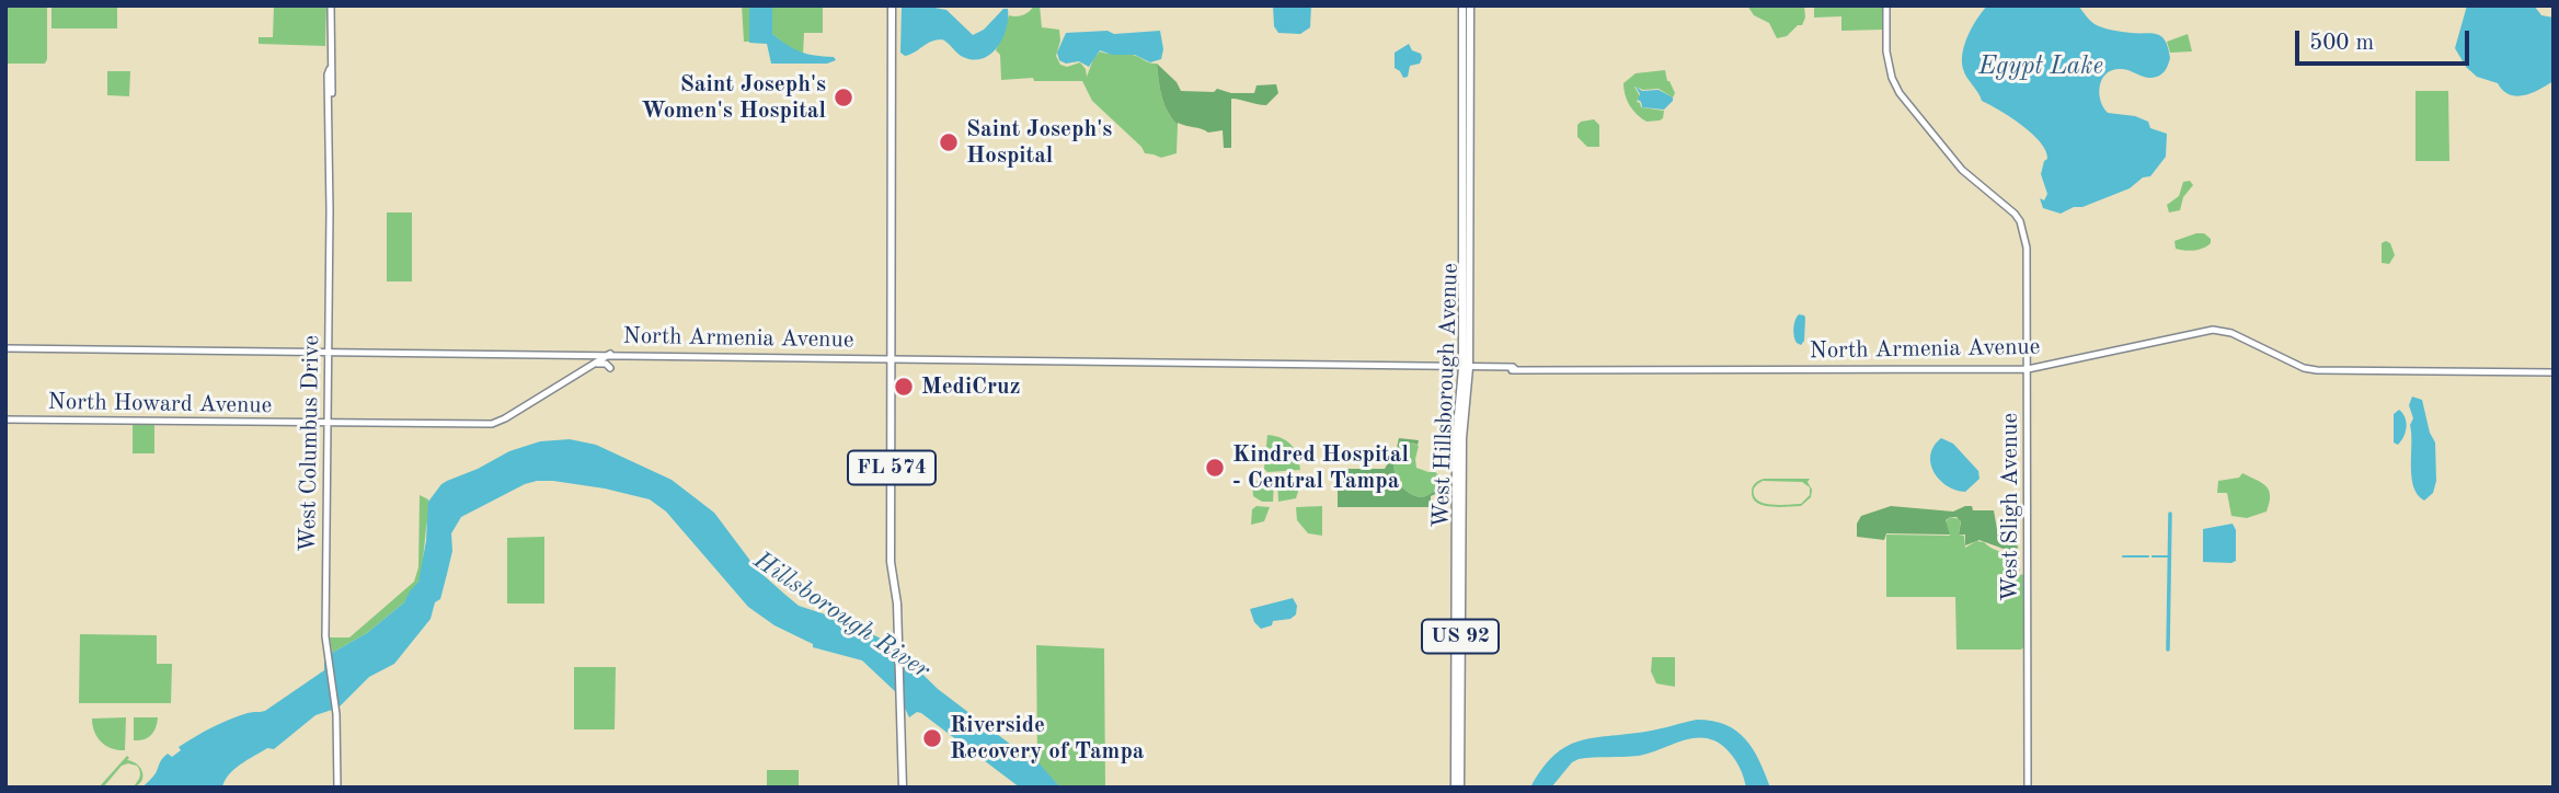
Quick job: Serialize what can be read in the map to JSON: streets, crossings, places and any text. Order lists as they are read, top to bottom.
{
  "streets": {
    "main road": [
      "North Armenia Avenue",
      "West Hillsborough Avenue",
      "North Howard Avenue",
      "West Columbus Drive",
      "FL 574",
      "West Sligh Avenue",
      "US 92"
    ]
  },
  "crossings": [
    ["North Armenia Avenue", "West Hillsborough Avenue"],
    ["North Armenia Avenue", "West Columbus Drive"],
    ["North Armenia Avenue", "FL 574"],
    ["North Armenia Avenue", "West Sligh Avenue"],
    ["North Howard Avenue", "West Columbus Drive"]
  ],
  "water": ["Egypt Lake", "Hillsborough River"],
  "places": [
    "Saint Joseph's Women's Hospital",
    "Saint Joseph's Hospital",
    "MediCruz",
    "Kindred Hospital - Central Tampa",
    "Riverside Recovery of Tampa"
  ],
  "scale_bar": "500 m"
}
